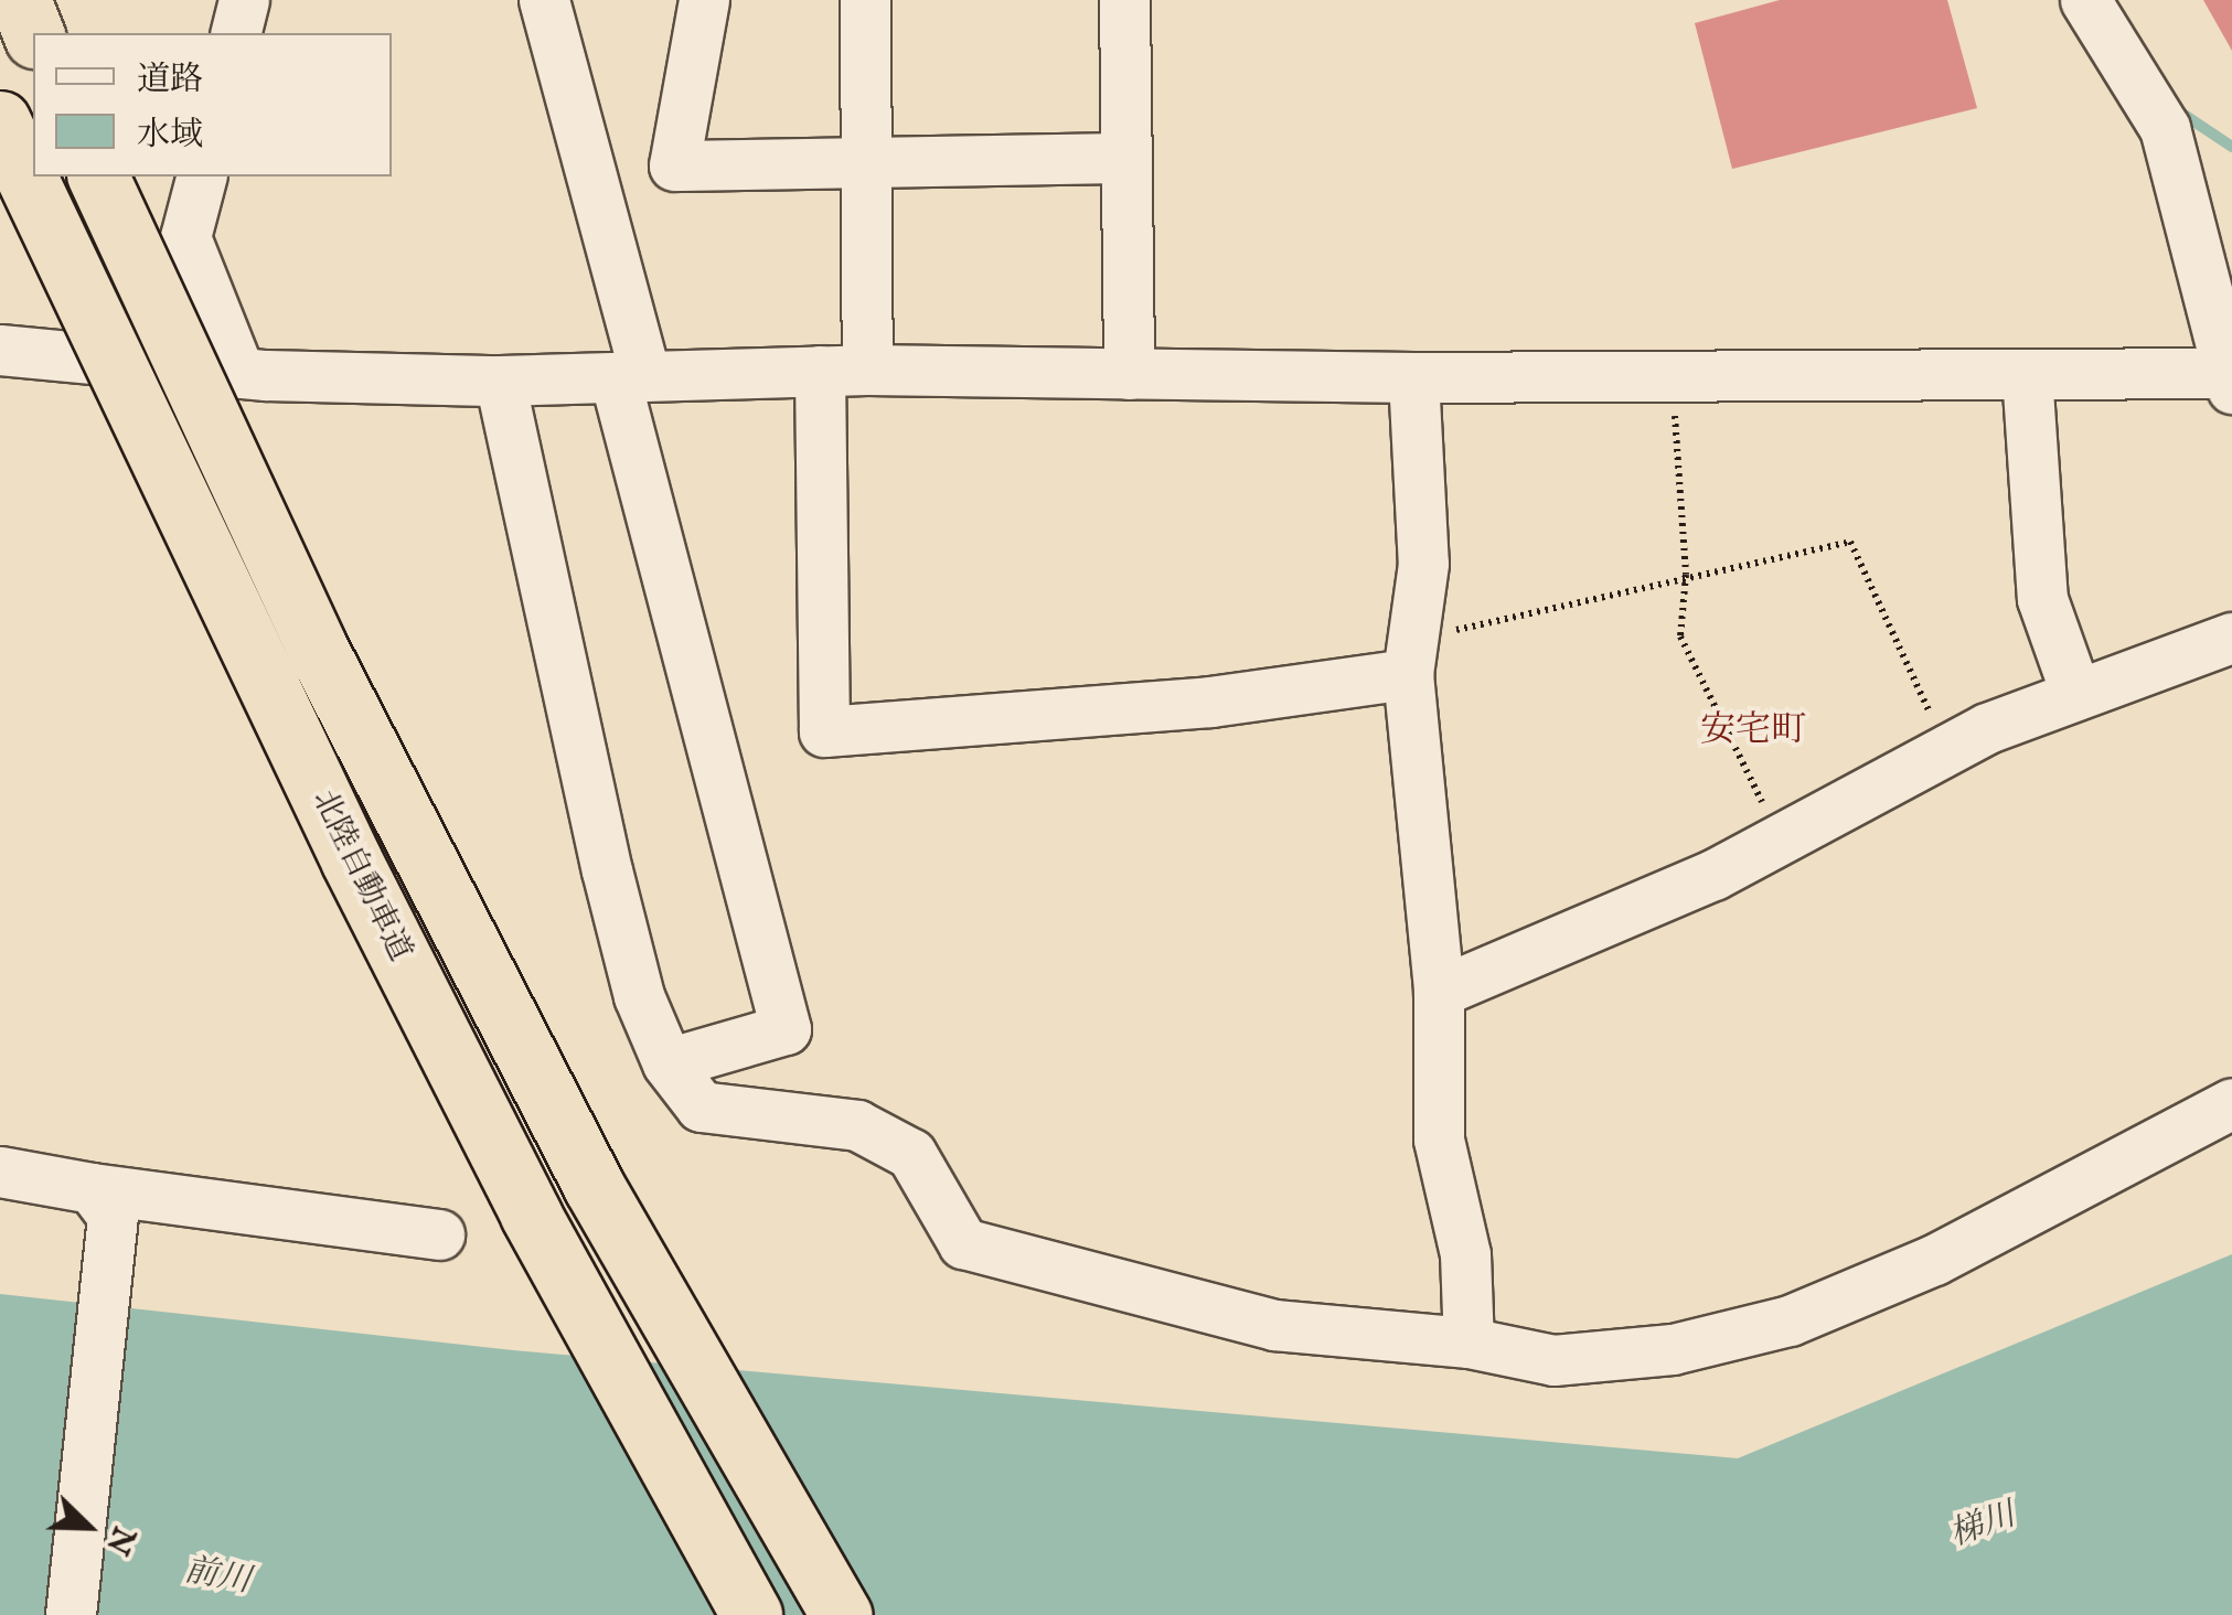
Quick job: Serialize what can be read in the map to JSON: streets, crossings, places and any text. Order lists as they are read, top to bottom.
{
  "streets": {
    "highway": ["北陸自動車道"]
  },
  "districts": ["安宅町"],
  "water": ["梯川", "前川"],
  "legend": ["道路", "水域"],
  "north": "bottom right"
}
